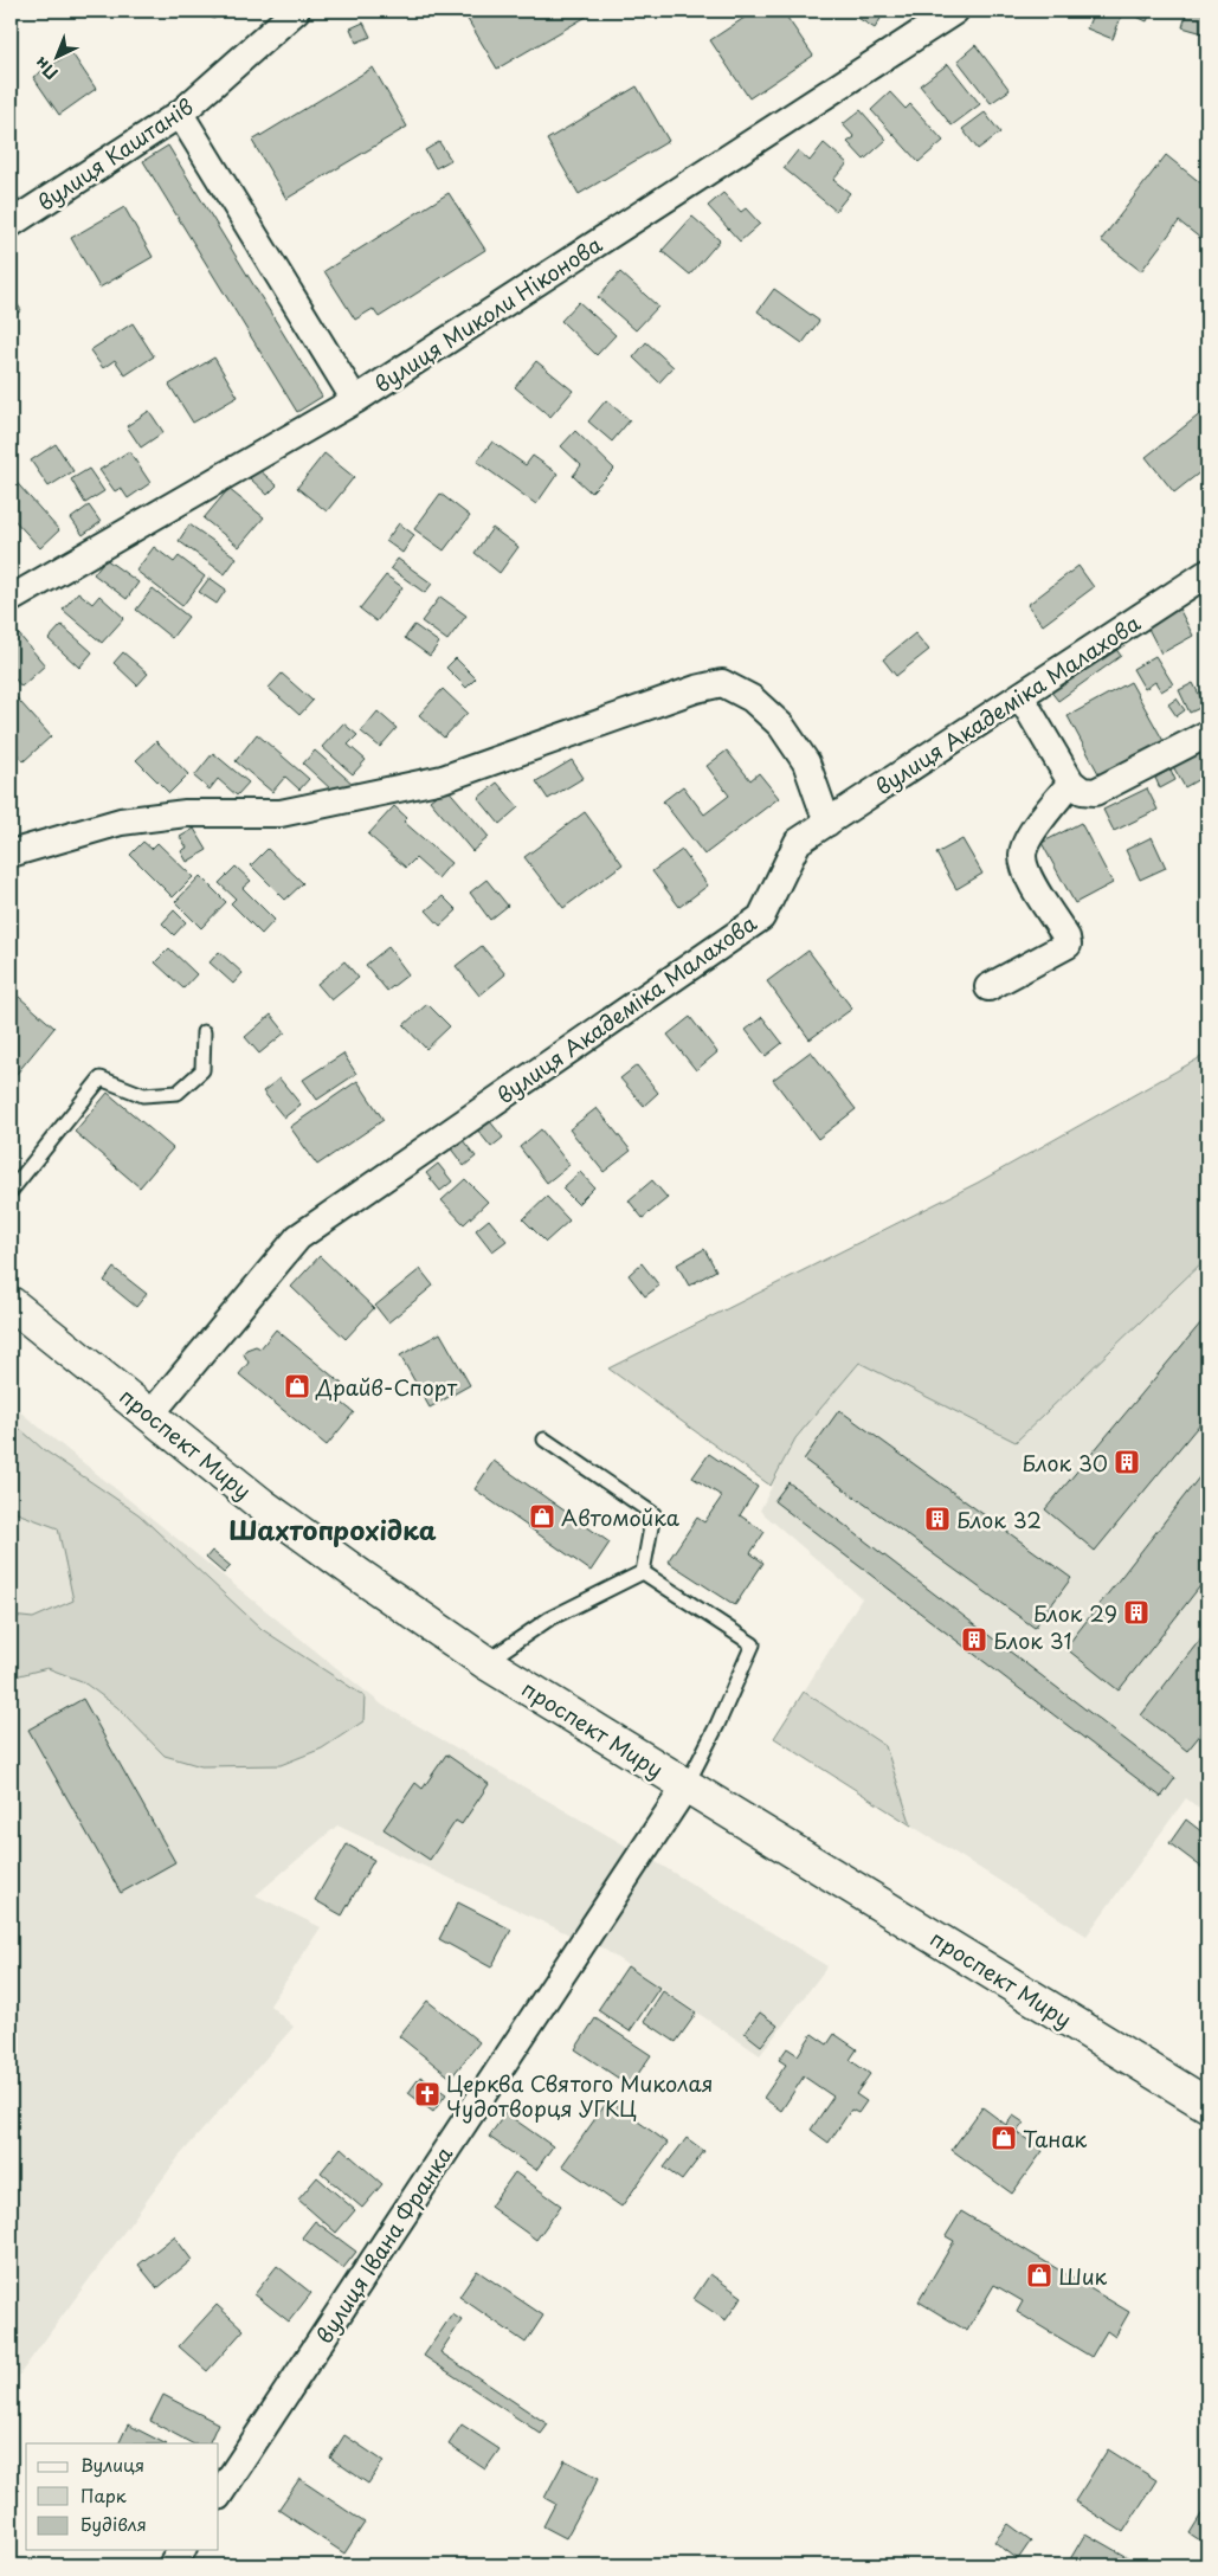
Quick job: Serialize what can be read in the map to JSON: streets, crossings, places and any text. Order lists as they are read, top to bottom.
{
  "streets": {
    "main road": ["проспект Миру"],
    "street": [
      "вулиця Каштанів",
      "вулиця Миколи Ніконова",
      "вулиця Академіка Малахова",
      "вулиця Івана Франка"
    ]
  },
  "crossings": [
    ["вулиця Академіка Малахова", "проспект Миру"],
    ["проспект Миру", "вулиця Івана Франка"]
  ],
  "districts": ["Шахтопрохідка"],
  "places": {
    "shop": [
      "Драйв-Спорт",
      "Автомойка",
      "Танак",
      "Шик"
    ],
    "building": [
      "Блок 30",
      "Блок 32",
      "Блок 29",
      "Блок 31"
    ],
    "church": ["Церква Святого Миколая Чудотворця УГКЦ"]
  },
  "legend": ["Вулиця", "Парк", "Будівля"],
  "north": "bottom left"
}
